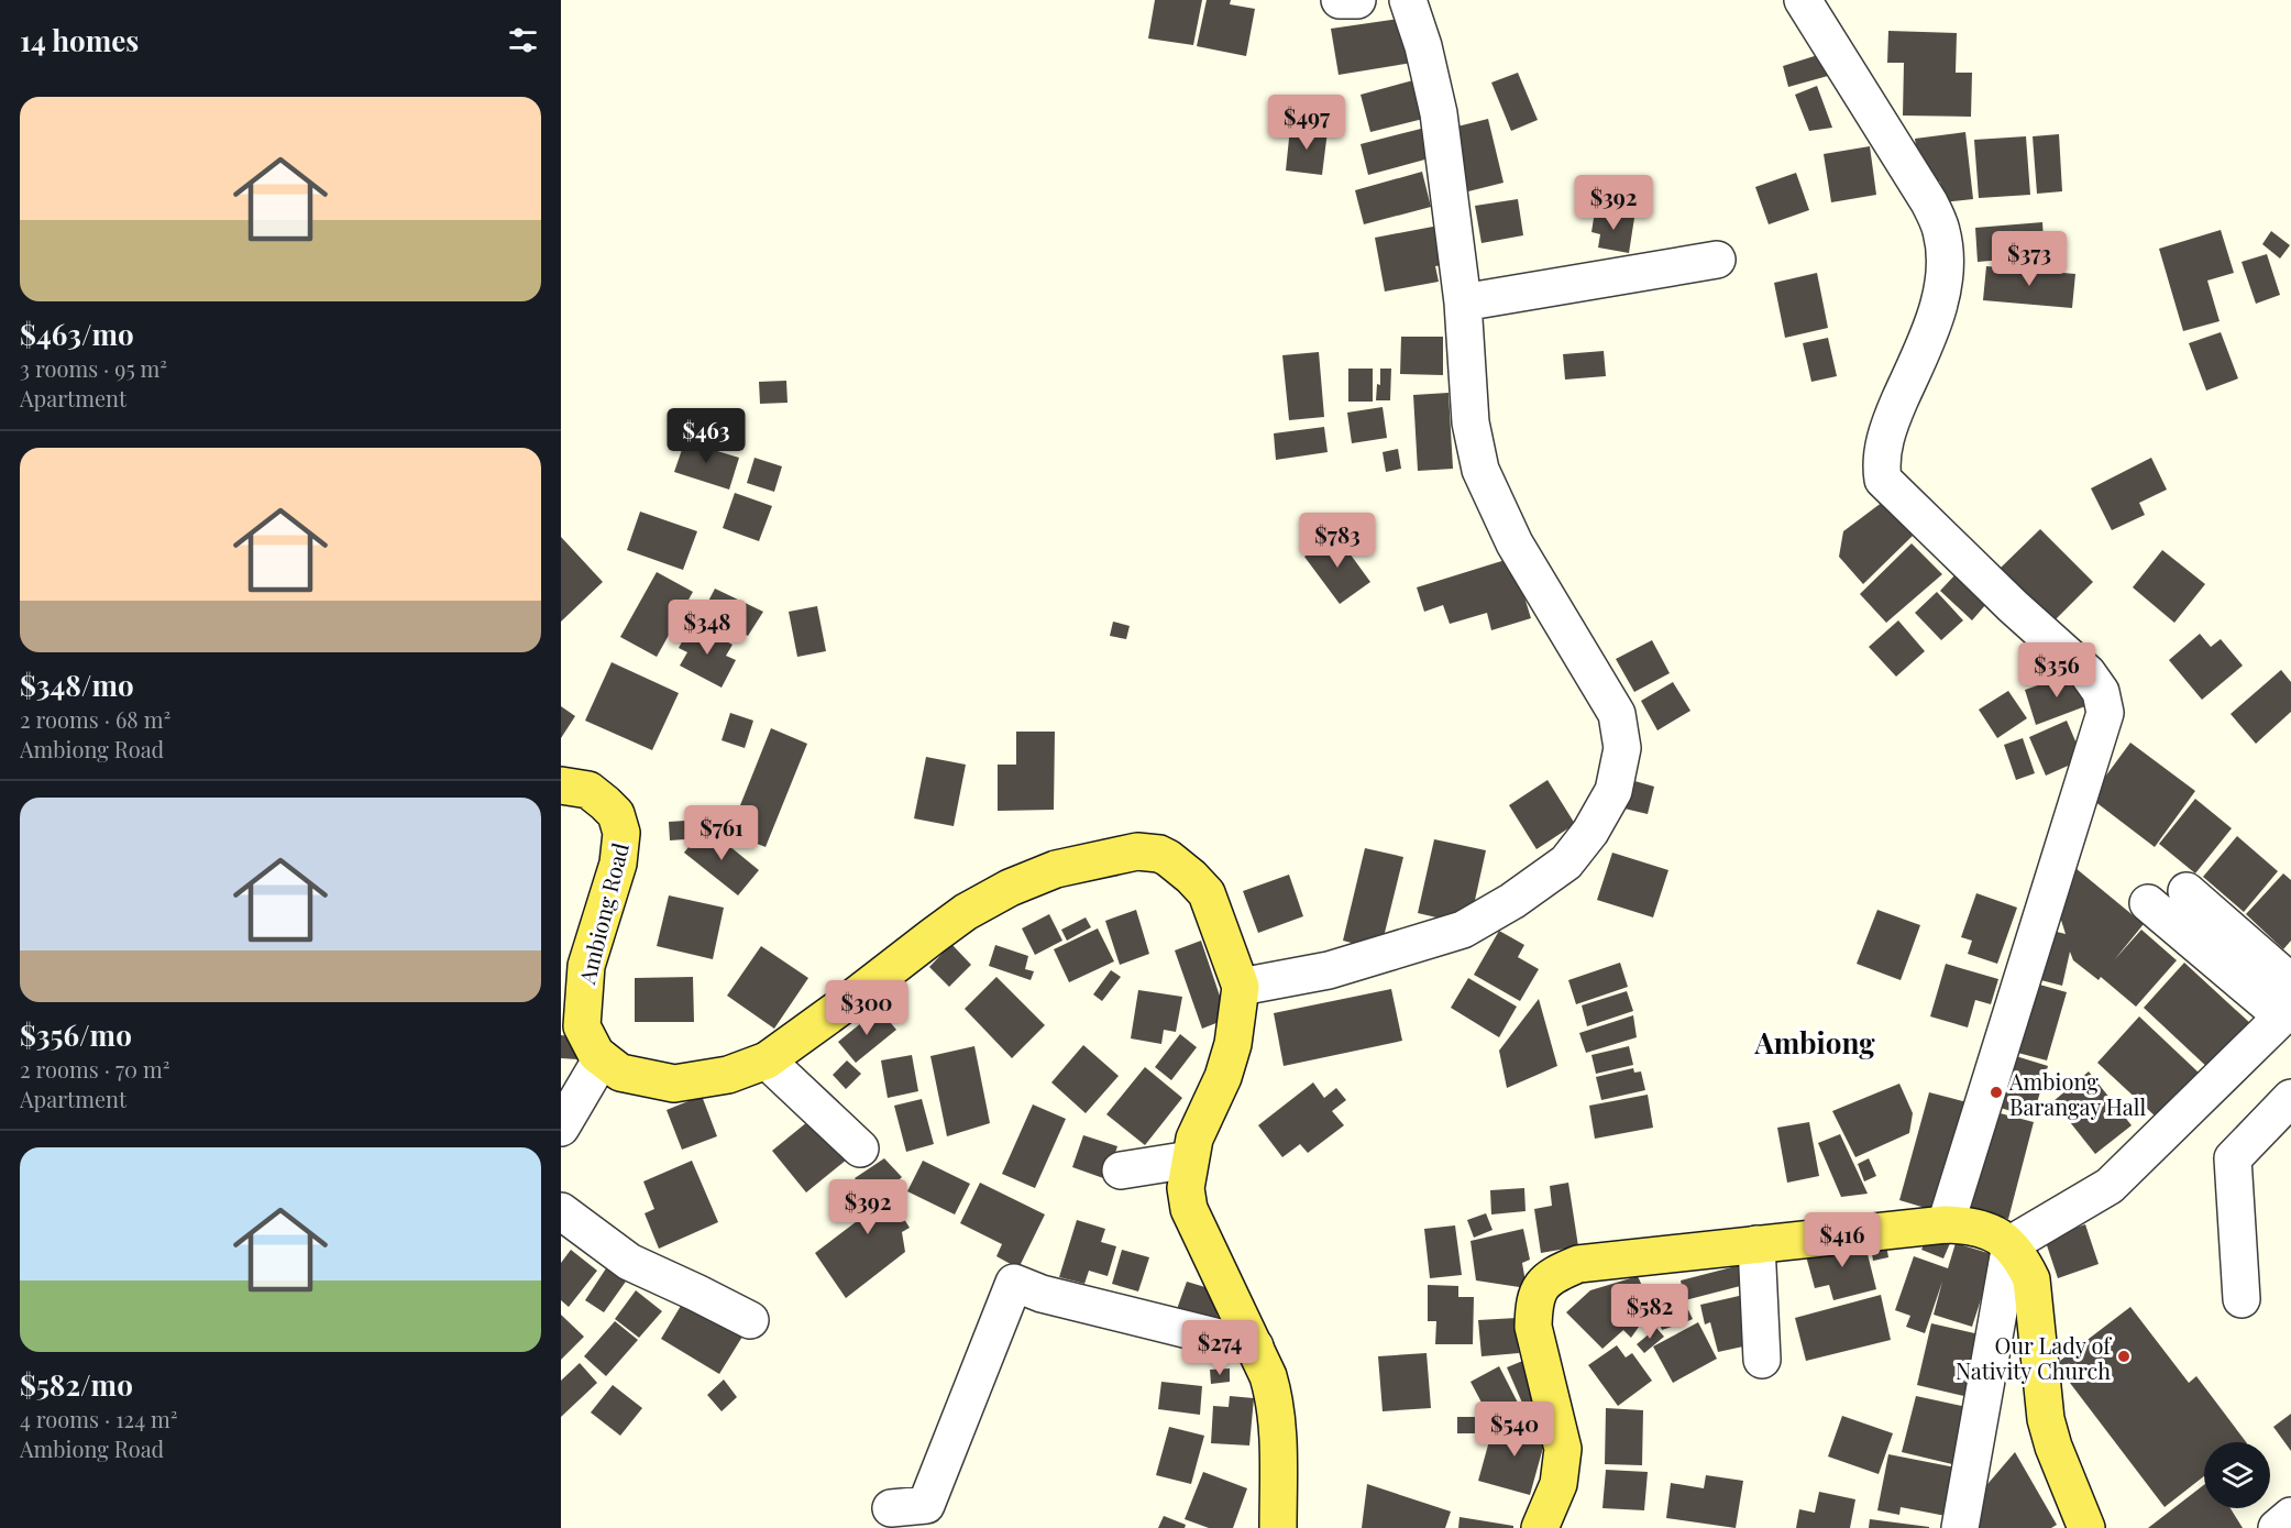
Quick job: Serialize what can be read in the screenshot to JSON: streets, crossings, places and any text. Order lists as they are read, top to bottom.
{
  "streets": {
    "main road": ["Ambiong Road"]
  },
  "districts": ["Ambiong"],
  "places": ["Ambiong Barangay Hall", "Our Lady of Nativity Church"],
  "page": {
    "heading": "14 homes",
    "list": [
      {
        "name": "$463/mo",
        "note": "3 rooms · 95 m² · Apartment"
      },
      {
        "name": "$348/mo",
        "note": "2 rooms · 68 m² · Ambiong Road"
      },
      {
        "name": "$356/mo",
        "note": "2 rooms · 70 m² · Apartment"
      },
      {
        "name": "$582/mo",
        "note": "4 rooms · 124 m² · Ambiong Road"
      }
    ],
    "price": [
      "$497",
      "$392",
      "$373",
      "$463",
      "$783",
      "$348",
      "$356",
      "$761",
      "$300",
      "$392",
      "$416",
      "$582",
      "$274",
      "$540"
    ]
  }
}
